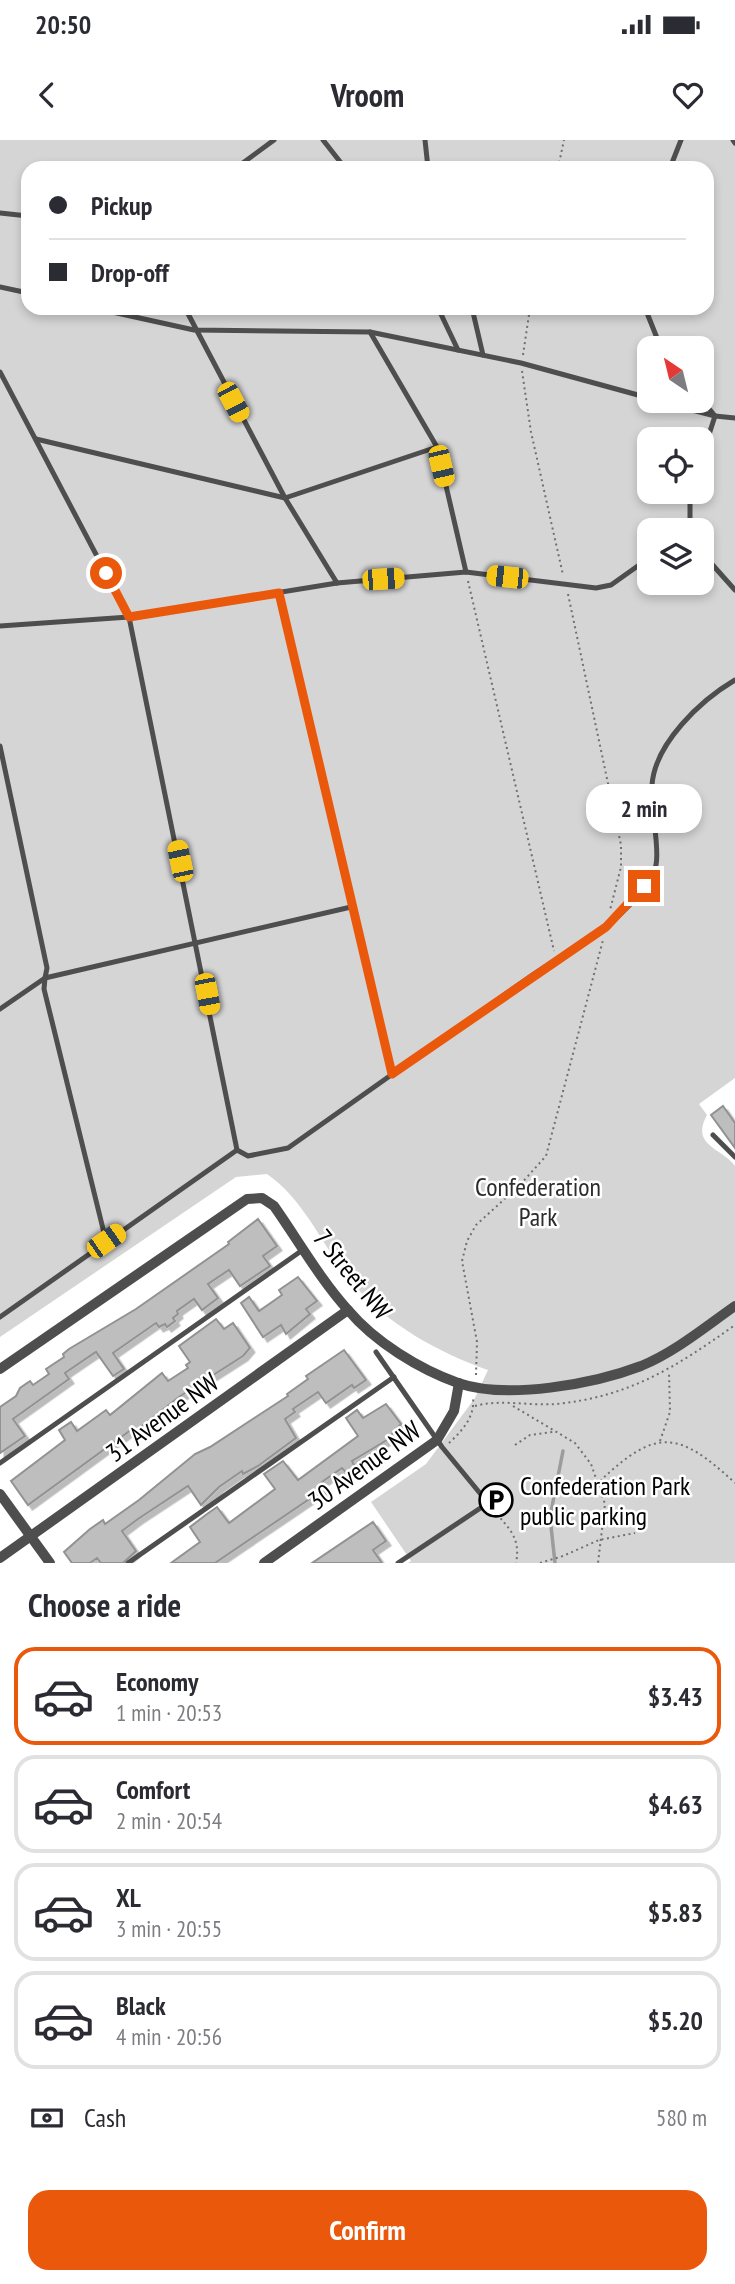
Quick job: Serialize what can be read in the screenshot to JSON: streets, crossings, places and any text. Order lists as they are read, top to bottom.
{
  "streets": {
    "street": ["7 Street NW", "31 Avenue NW", "30 Avenue NW"]
  },
  "crossings": [
    ["7 Street NW", "31 Avenue NW"],
    ["7 Street NW", "30 Avenue NW"]
  ],
  "parks": ["Confederation Park"],
  "places": {
    "parking": ["Confederation Park public parking"]
  },
  "north": "top left",
  "page": {
    "status": "20:50",
    "header": "Vroom",
    "banner": ["Pickup", "Drop-off"],
    "bubble": "2 min",
    "heading": "Choose a ride",
    "list": [
      {
        "name": "Economy",
        "note": "1 min · 20:53",
        "value": "$3.43"
      },
      {
        "name": "Comfort",
        "note": "2 min · 20:54",
        "value": "$4.63"
      },
      {
        "name": "XL",
        "note": "3 min · 20:55",
        "value": "$5.83"
      },
      {
        "name": "Black",
        "note": "4 min · 20:56",
        "value": "$5.20"
      }
    ],
    "pay": ["Cash", "580 m"],
    "buttons": "Confirm"
  }
}
